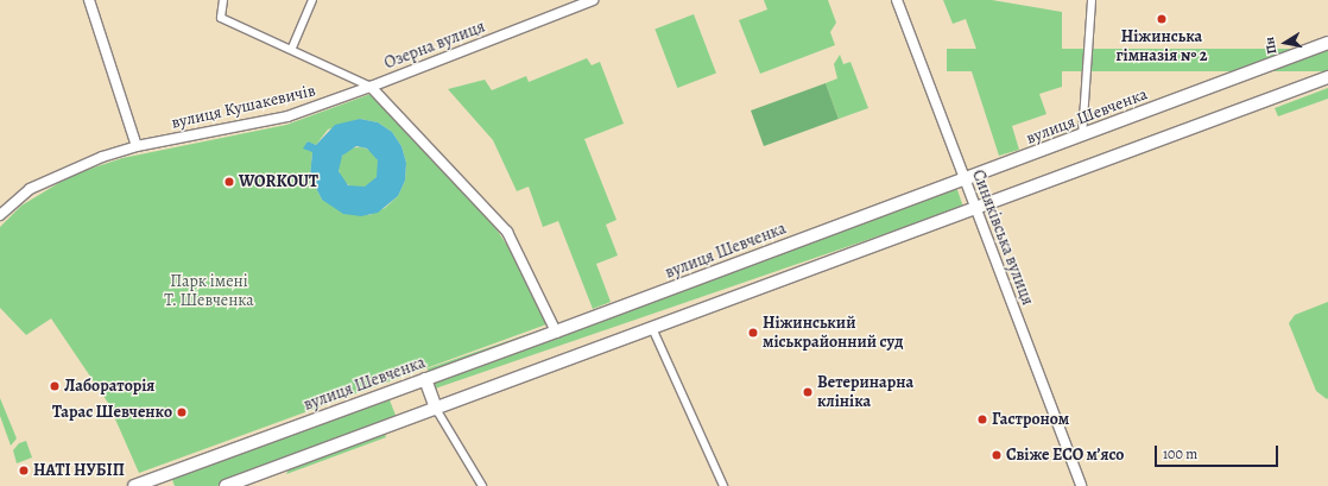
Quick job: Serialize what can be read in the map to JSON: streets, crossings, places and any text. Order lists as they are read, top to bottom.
{
  "streets": {
    "main road": ["вулиця Шевченка"],
    "street": ["Озерна вулиця", "вулиця Кушакевичів", "Синяківська вулиця"]
  },
  "crossings": [
    ["Озерна вулиця", "вулиця Кушакевичів"],
    ["вулиця Шевченка", "Синяківська вулиця"]
  ],
  "parks": ["Парк імені Т. Шевченка"],
  "places": [
    "Ніжинська гімназія № 2",
    "WORKOUT",
    "Ніжинський міськрайонний суд",
    "Лабораторія",
    "Ветеринарна клініка",
    "Тарас Шевченко",
    "Гастроном",
    "Свіже ECO м’ясо",
    "НАТІ НУБІП"
  ],
  "scale_bar": "100 m",
  "north": "left"
}
